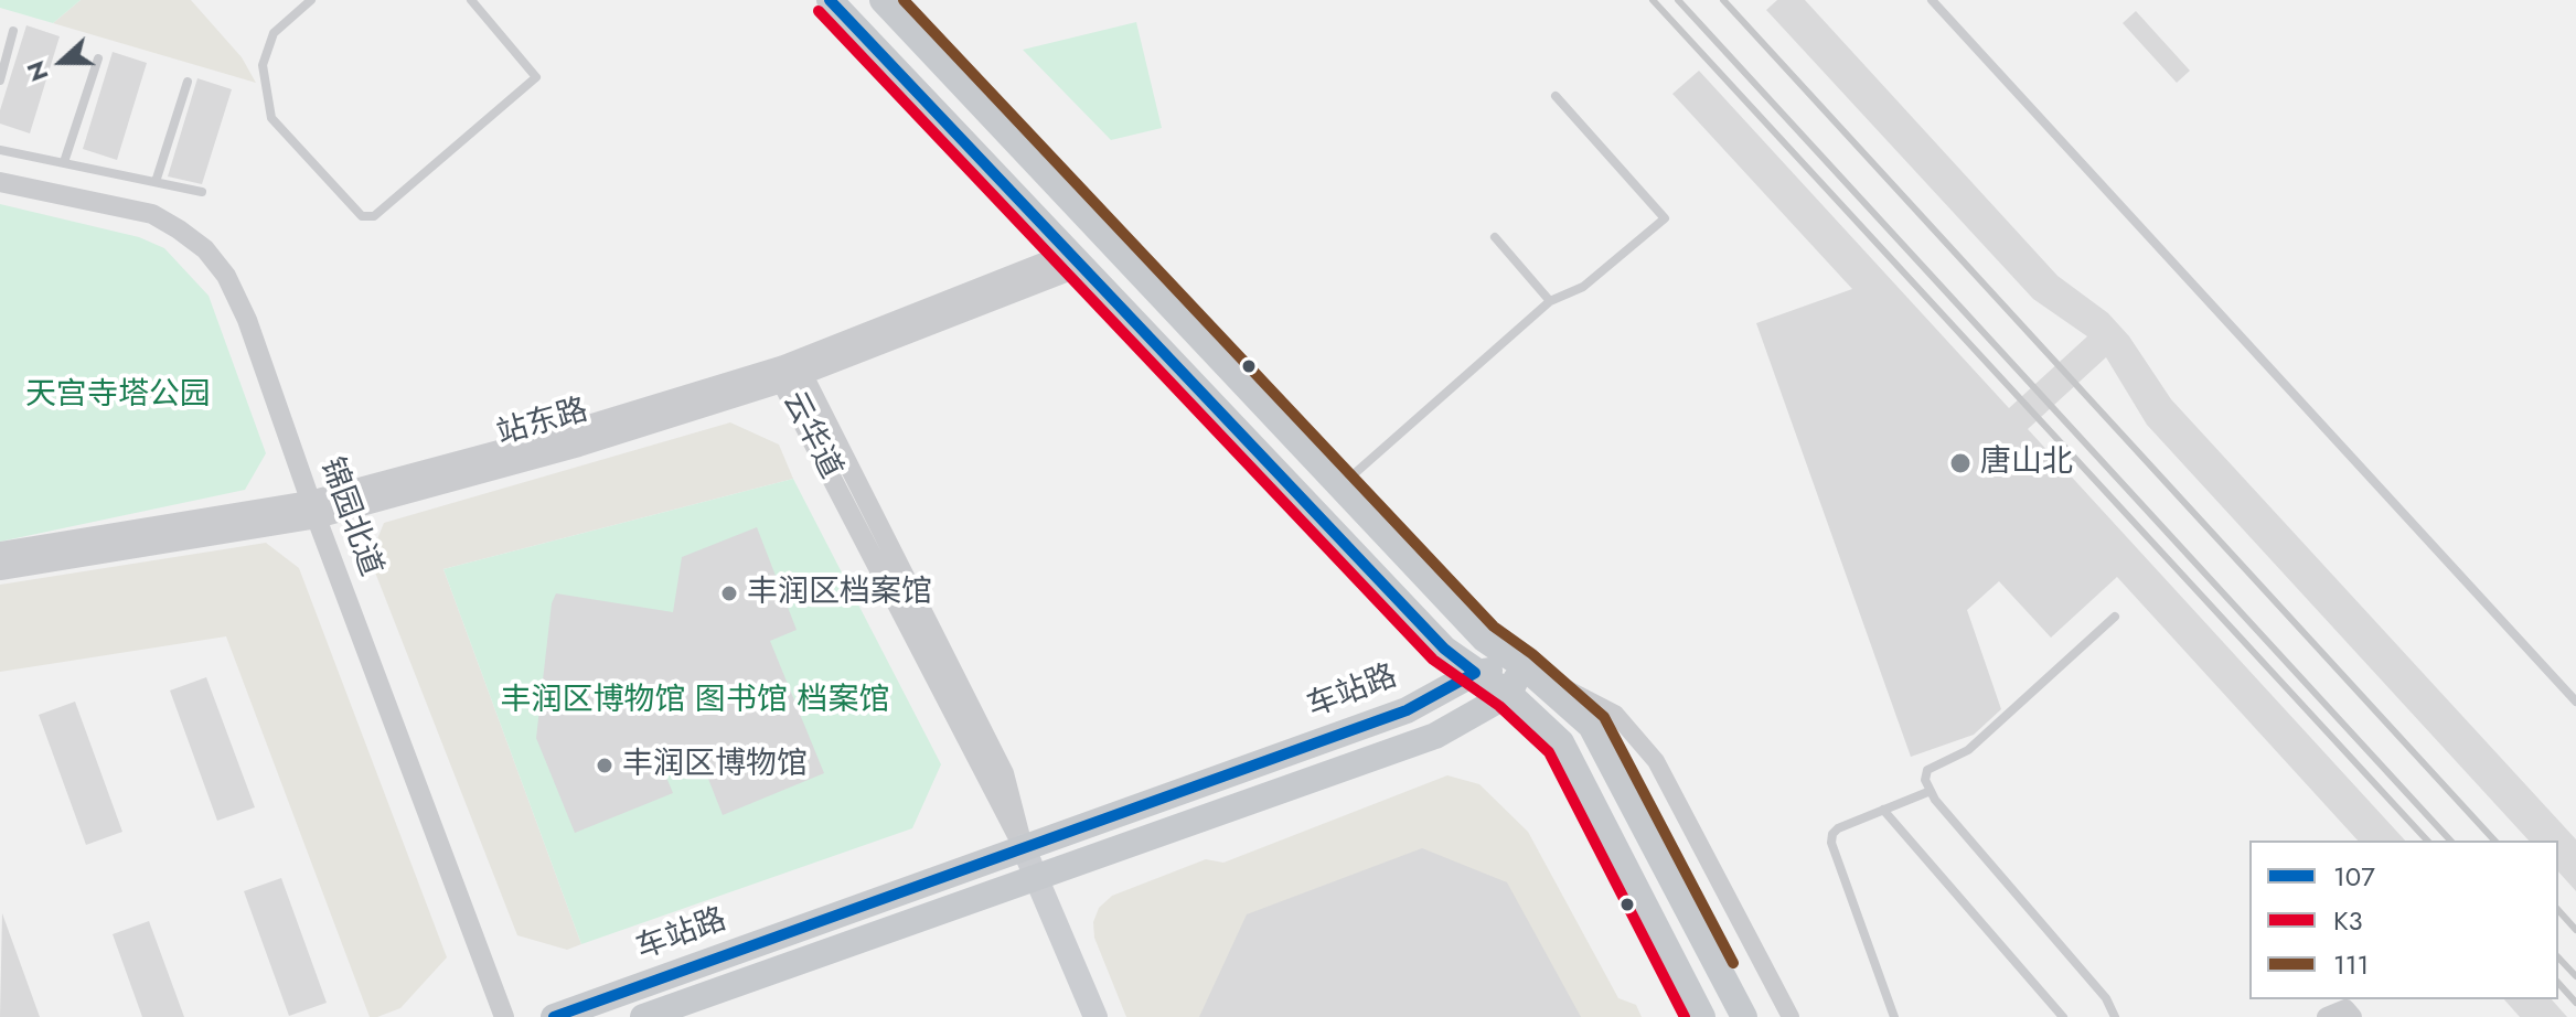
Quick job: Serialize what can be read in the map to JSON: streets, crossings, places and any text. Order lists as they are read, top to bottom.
{
  "streets": {
    "main road": ["云华道", "车站路"],
    "street": ["站东路", "锦园北道"]
  },
  "crossings": [
    ["站东路", "云华道"],
    ["站东路", "锦园北道"],
    ["云华道", "车站路"]
  ],
  "parks": ["天宫寺塔公园", "丰润区博物馆 图书馆 档案馆"],
  "places": ["唐山北", "丰润区档案馆", "丰润区博物馆"],
  "lines": ["transit line 107", "transit line 111", "transit line K3"],
  "legend": ["107", "K3", "111"],
  "north": "left"
}
